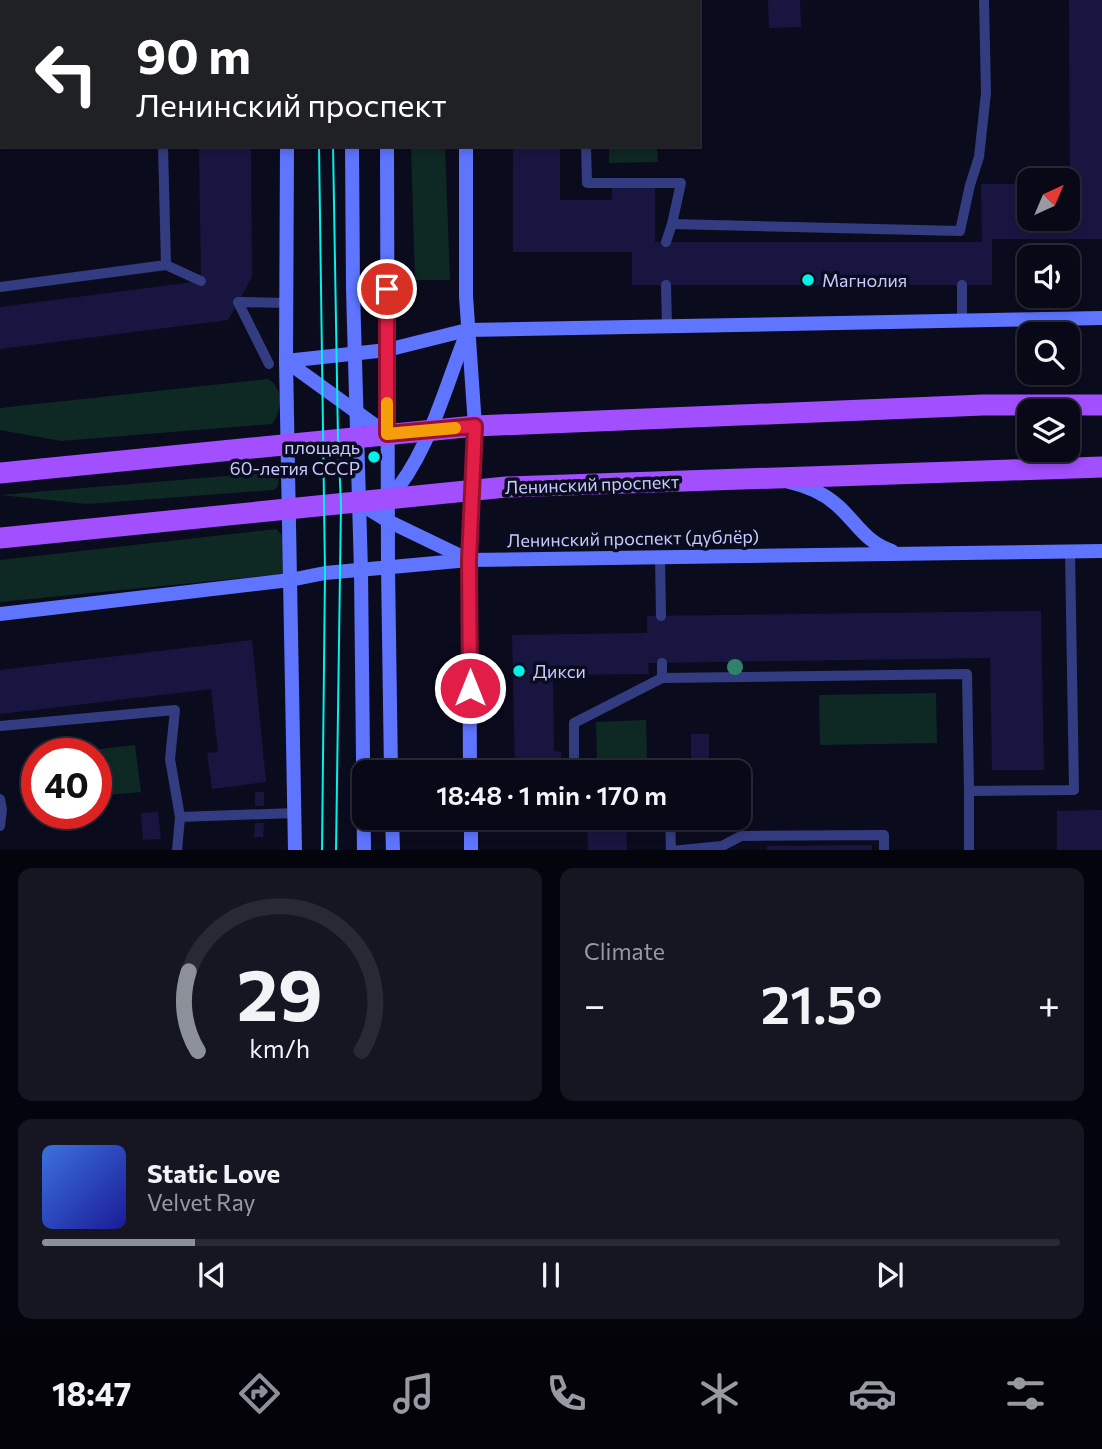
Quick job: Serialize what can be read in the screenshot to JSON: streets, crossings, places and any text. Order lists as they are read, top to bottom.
{
  "streets": {
    "main road": ["Ленинский проспект"],
    "street": ["Ленинский проспект (дублёр)"]
  },
  "places": ["Магнолия", "площадь 60-летия СССР", "Дикси"],
  "north": "top right",
  "page": {
    "turn": ["90 m", "Ленинский проспект"],
    "limit": "40",
    "trip": "18:48 · 1 min · 170 m",
    "tile": "Climate",
    "heat": ["−", "21.5°", "+"],
    "song": ["Static Love", "Velvet Ray"],
    "tabs": "18:47",
    "gauge": ["29", "km/h"]
  }
}
